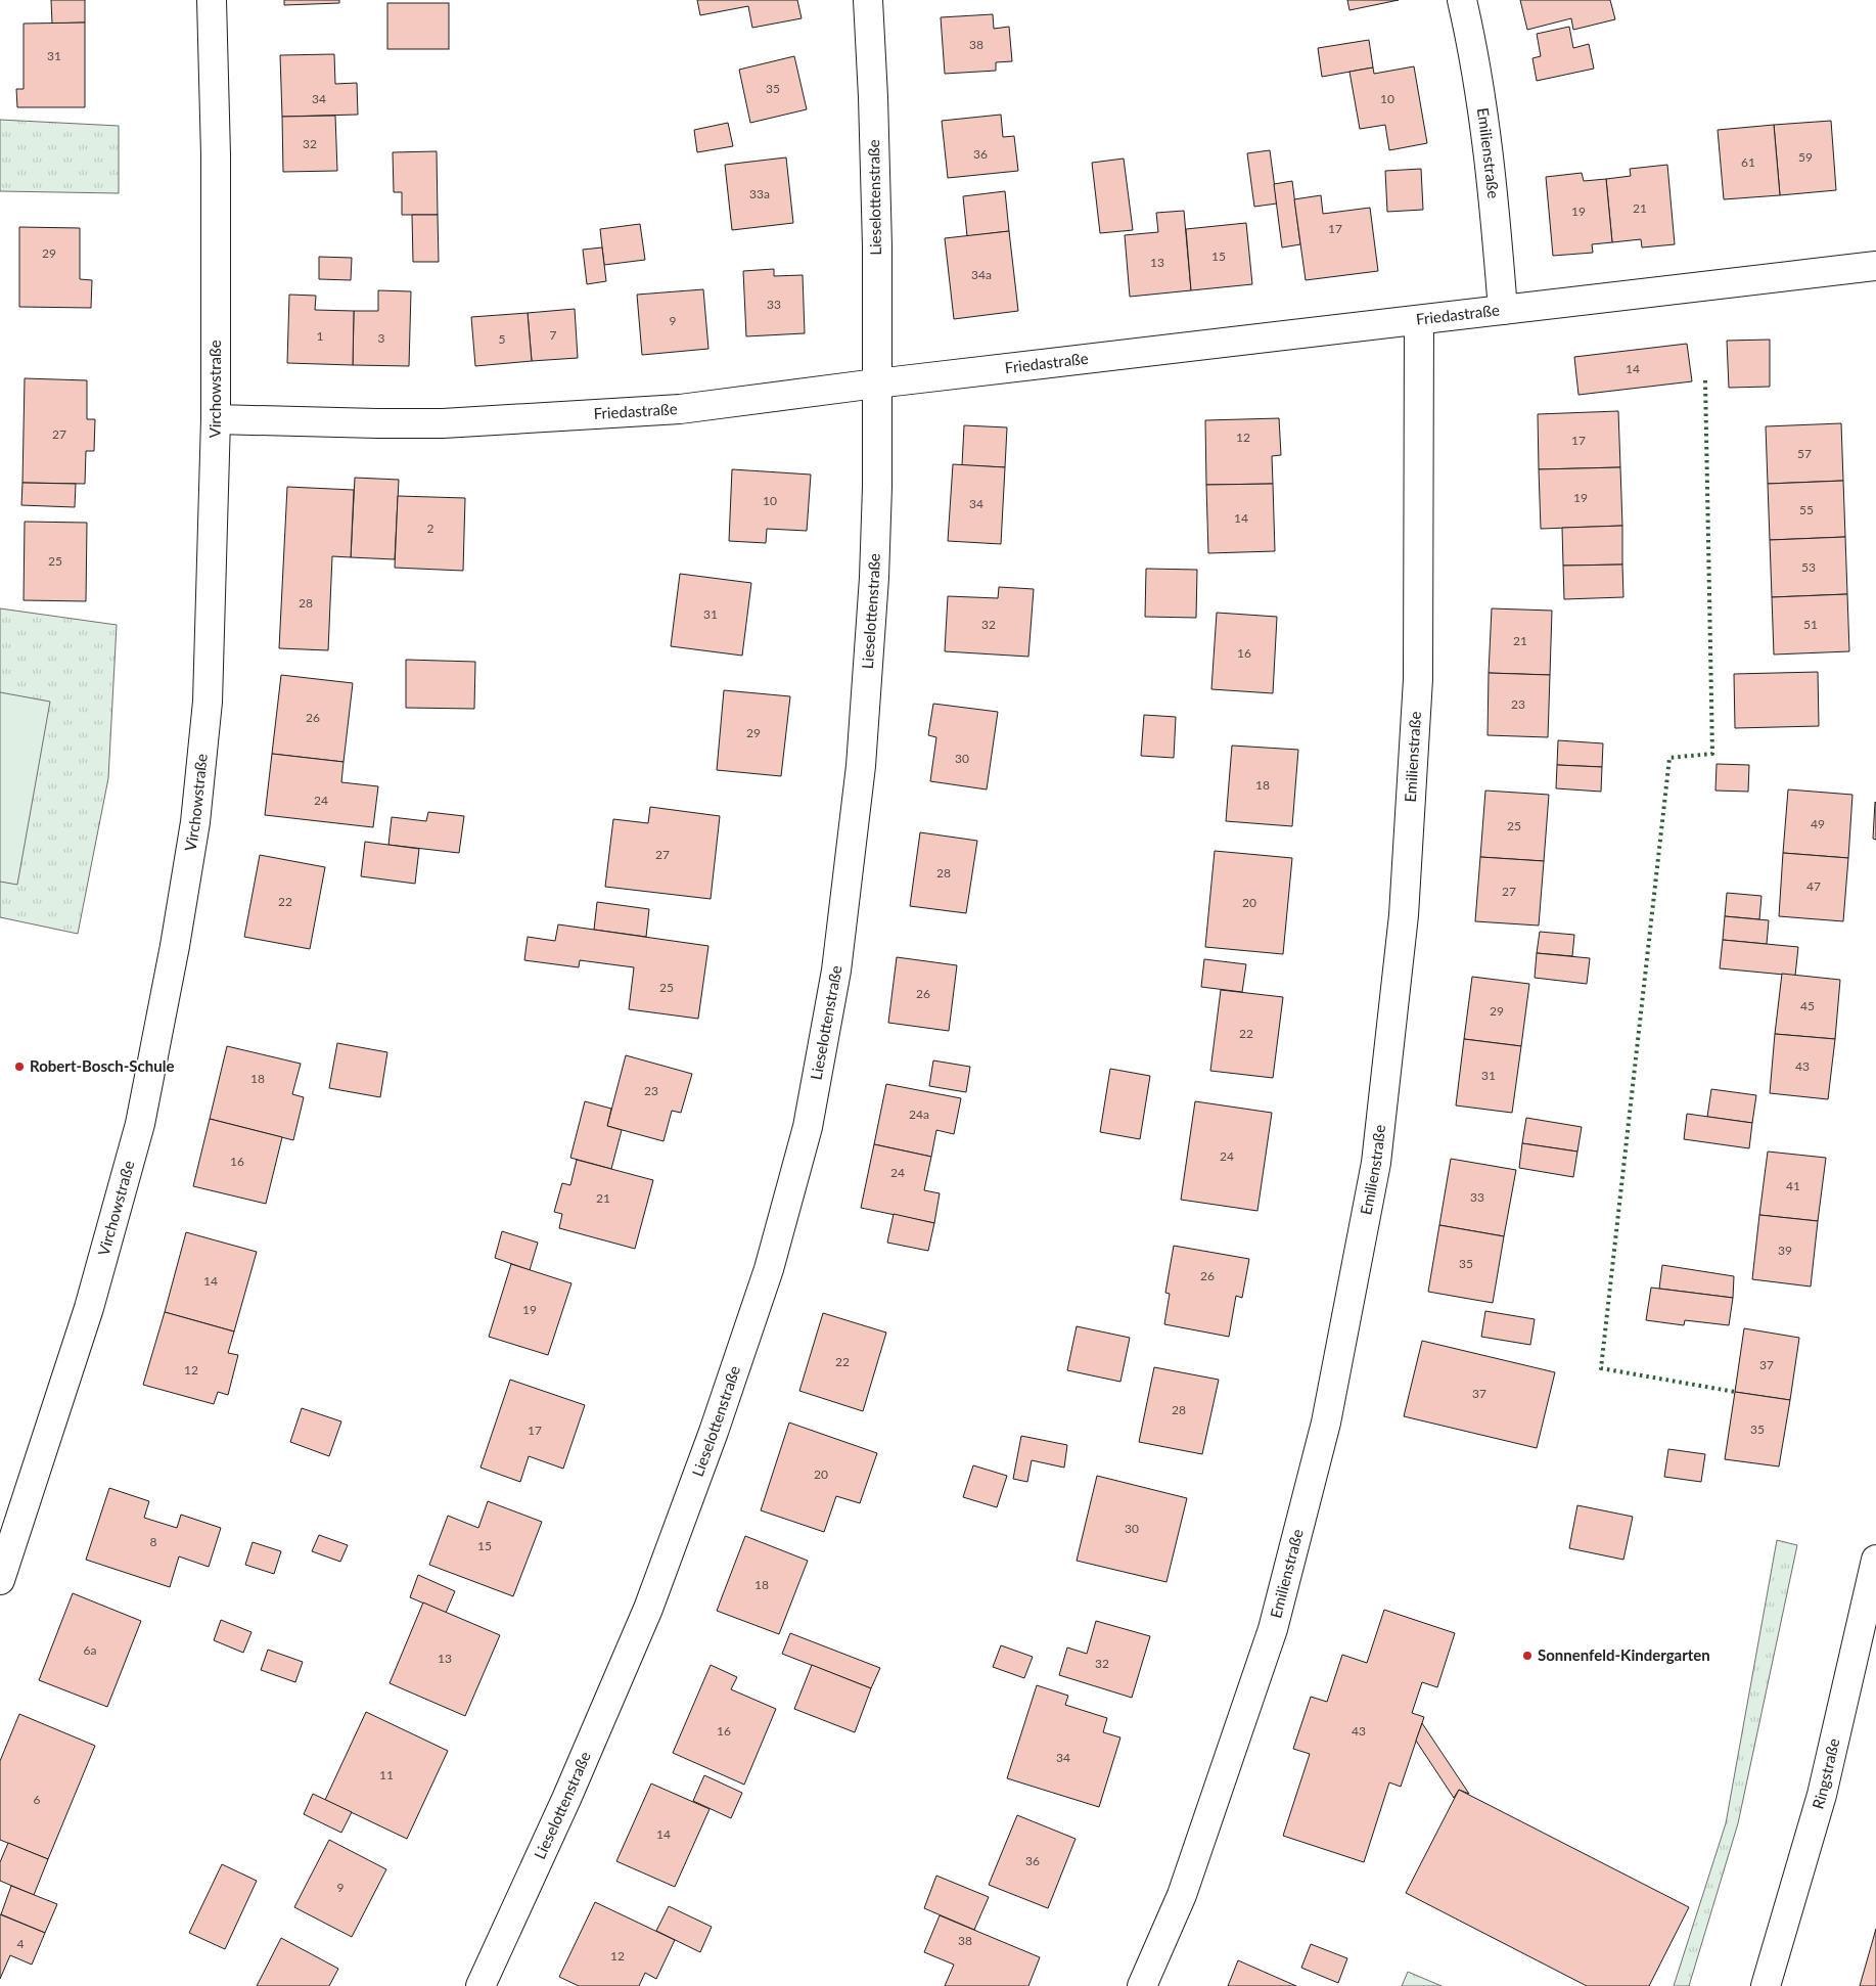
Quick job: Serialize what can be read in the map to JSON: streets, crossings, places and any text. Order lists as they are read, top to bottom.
{
  "streets": {
    "street": [
      "Emilienstraße",
      "Lieselottenstraße",
      "Friedastraße",
      "Virchowstraße",
      "Ringstraße"
    ]
  },
  "crossings": [
    ["Emilienstraße", "Friedastraße"],
    ["Lieselottenstraße", "Friedastraße"],
    ["Friedastraße", "Virchowstraße"]
  ],
  "places": ["Robert-Bosch-Schule", "Sonnenfeld-Kindergarten"],
  "house_numbers": [
    "38",
    "31",
    "35",
    "34",
    "10",
    "32",
    "36",
    "59",
    "61",
    "33a",
    "21",
    "19",
    "17",
    "29",
    "15",
    "13",
    "34a",
    "33",
    "9",
    "7",
    "1",
    "3",
    "5",
    "14",
    "27",
    "12",
    "17",
    "57",
    "19",
    "10",
    "34",
    "55",
    "14",
    "2",
    "25",
    "53",
    "28",
    "31",
    "32",
    "51",
    "21",
    "16",
    "23",
    "26",
    "29",
    "30",
    "18",
    "24",
    "49",
    "25",
    "27",
    "28",
    "47",
    "27",
    "22",
    "20",
    "25",
    "26",
    "45",
    "29",
    "22",
    "43",
    "31",
    "18",
    "23",
    "24a",
    "24",
    "16",
    "24",
    "41",
    "33",
    "21",
    "39",
    "35",
    "26",
    "14",
    "19",
    "22",
    "37",
    "12",
    "37",
    "28",
    "35",
    "17",
    "20",
    "30",
    "8",
    "15",
    "18",
    "6a",
    "13",
    "32",
    "16",
    "43",
    "34",
    "11",
    "6",
    "14",
    "36",
    "9",
    "38",
    "4",
    "12"
  ]
}
